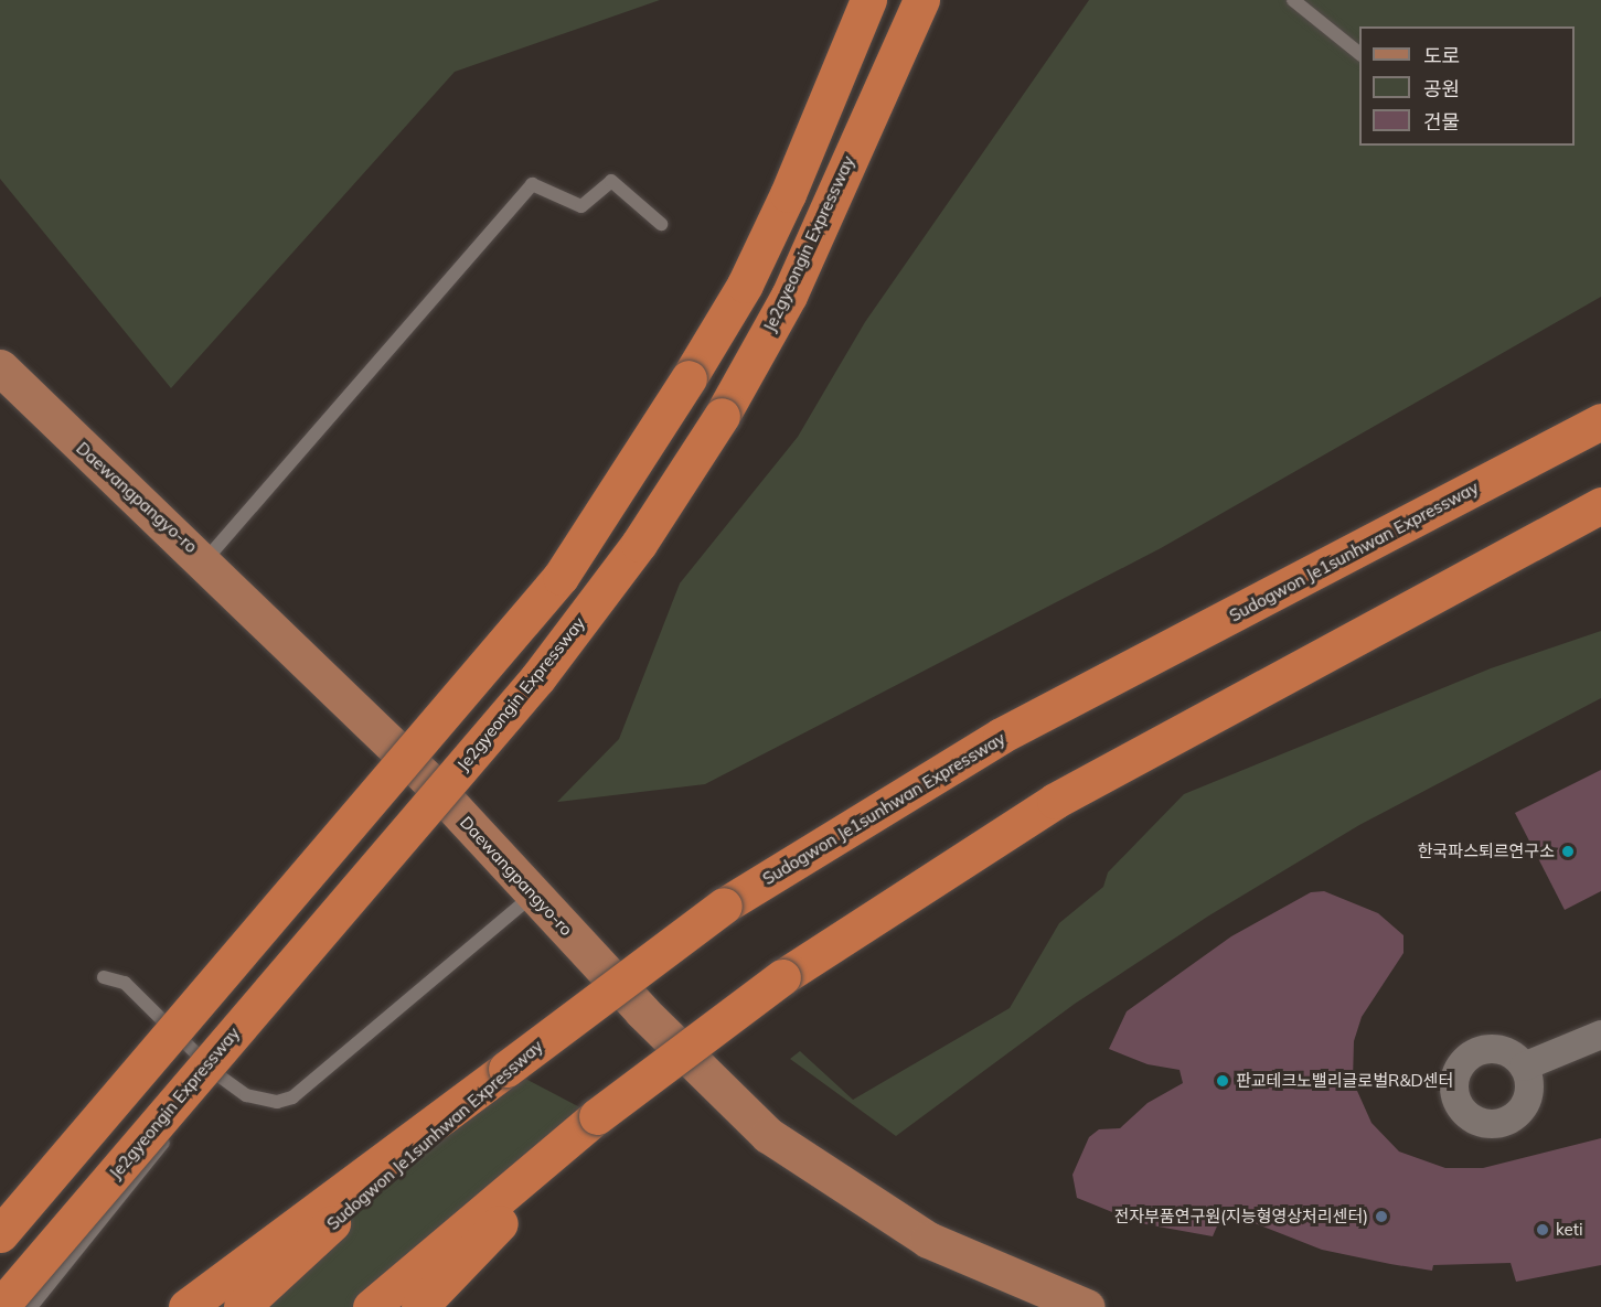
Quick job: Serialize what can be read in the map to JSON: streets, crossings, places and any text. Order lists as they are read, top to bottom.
{
  "streets": {
    "highway": ["Je2gyeongin Expressway", "Sudogwon Je1sunhwan Expressway"],
    "main road": ["Daewangpangyo-ro"]
  },
  "places": [
    "한국파스퇴르연구소",
    "판교테크노밸리글로벌R&D센터",
    "전자부품연구원(지능형영상처리센터)",
    "keti"
  ],
  "legend": ["도로", "공원", "건물"]
}
